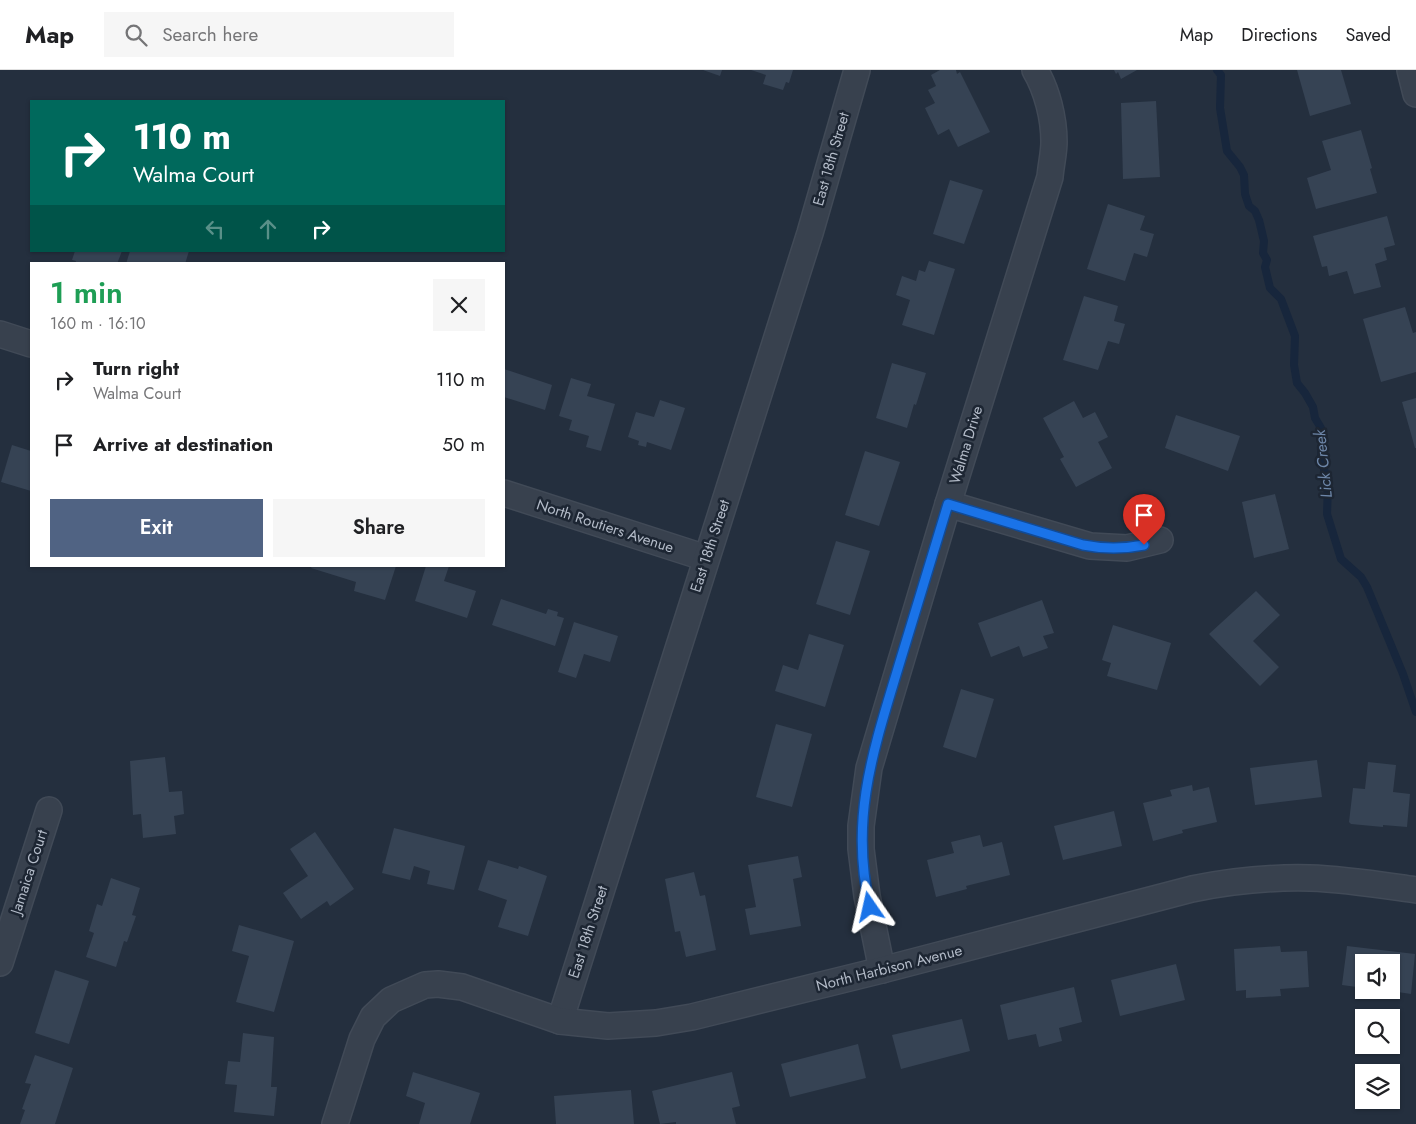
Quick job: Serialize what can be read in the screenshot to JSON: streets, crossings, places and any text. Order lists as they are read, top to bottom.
{
  "streets": {
    "street": [
      "East 18th Street",
      "Walma Drive",
      "North Routiers Avenue",
      "Jamaica Court",
      "North Harbison Avenue"
    ]
  },
  "crossings": [
    ["East 18th Street", "North Routiers Avenue"],
    ["East 18th Street", "North Harbison Avenue"],
    ["Walma Drive", "North Harbison Avenue"]
  ],
  "water": ["Lick Creek"],
  "page": {
    "header": "Map",
    "search": "Search here",
    "nav": ["Map", "Directions", "Saved"],
    "turn": ["110 m", "Walma Court"],
    "heading": ["1 min", "160 m · 16:10"],
    "list": [
      {
        "name": "Turn right",
        "note": "Walma Court",
        "value": "110 m"
      },
      {
        "name": "Arrive at destination",
        "value": "50 m"
      }
    ],
    "buttons": ["Exit", "Share"]
  }
}
